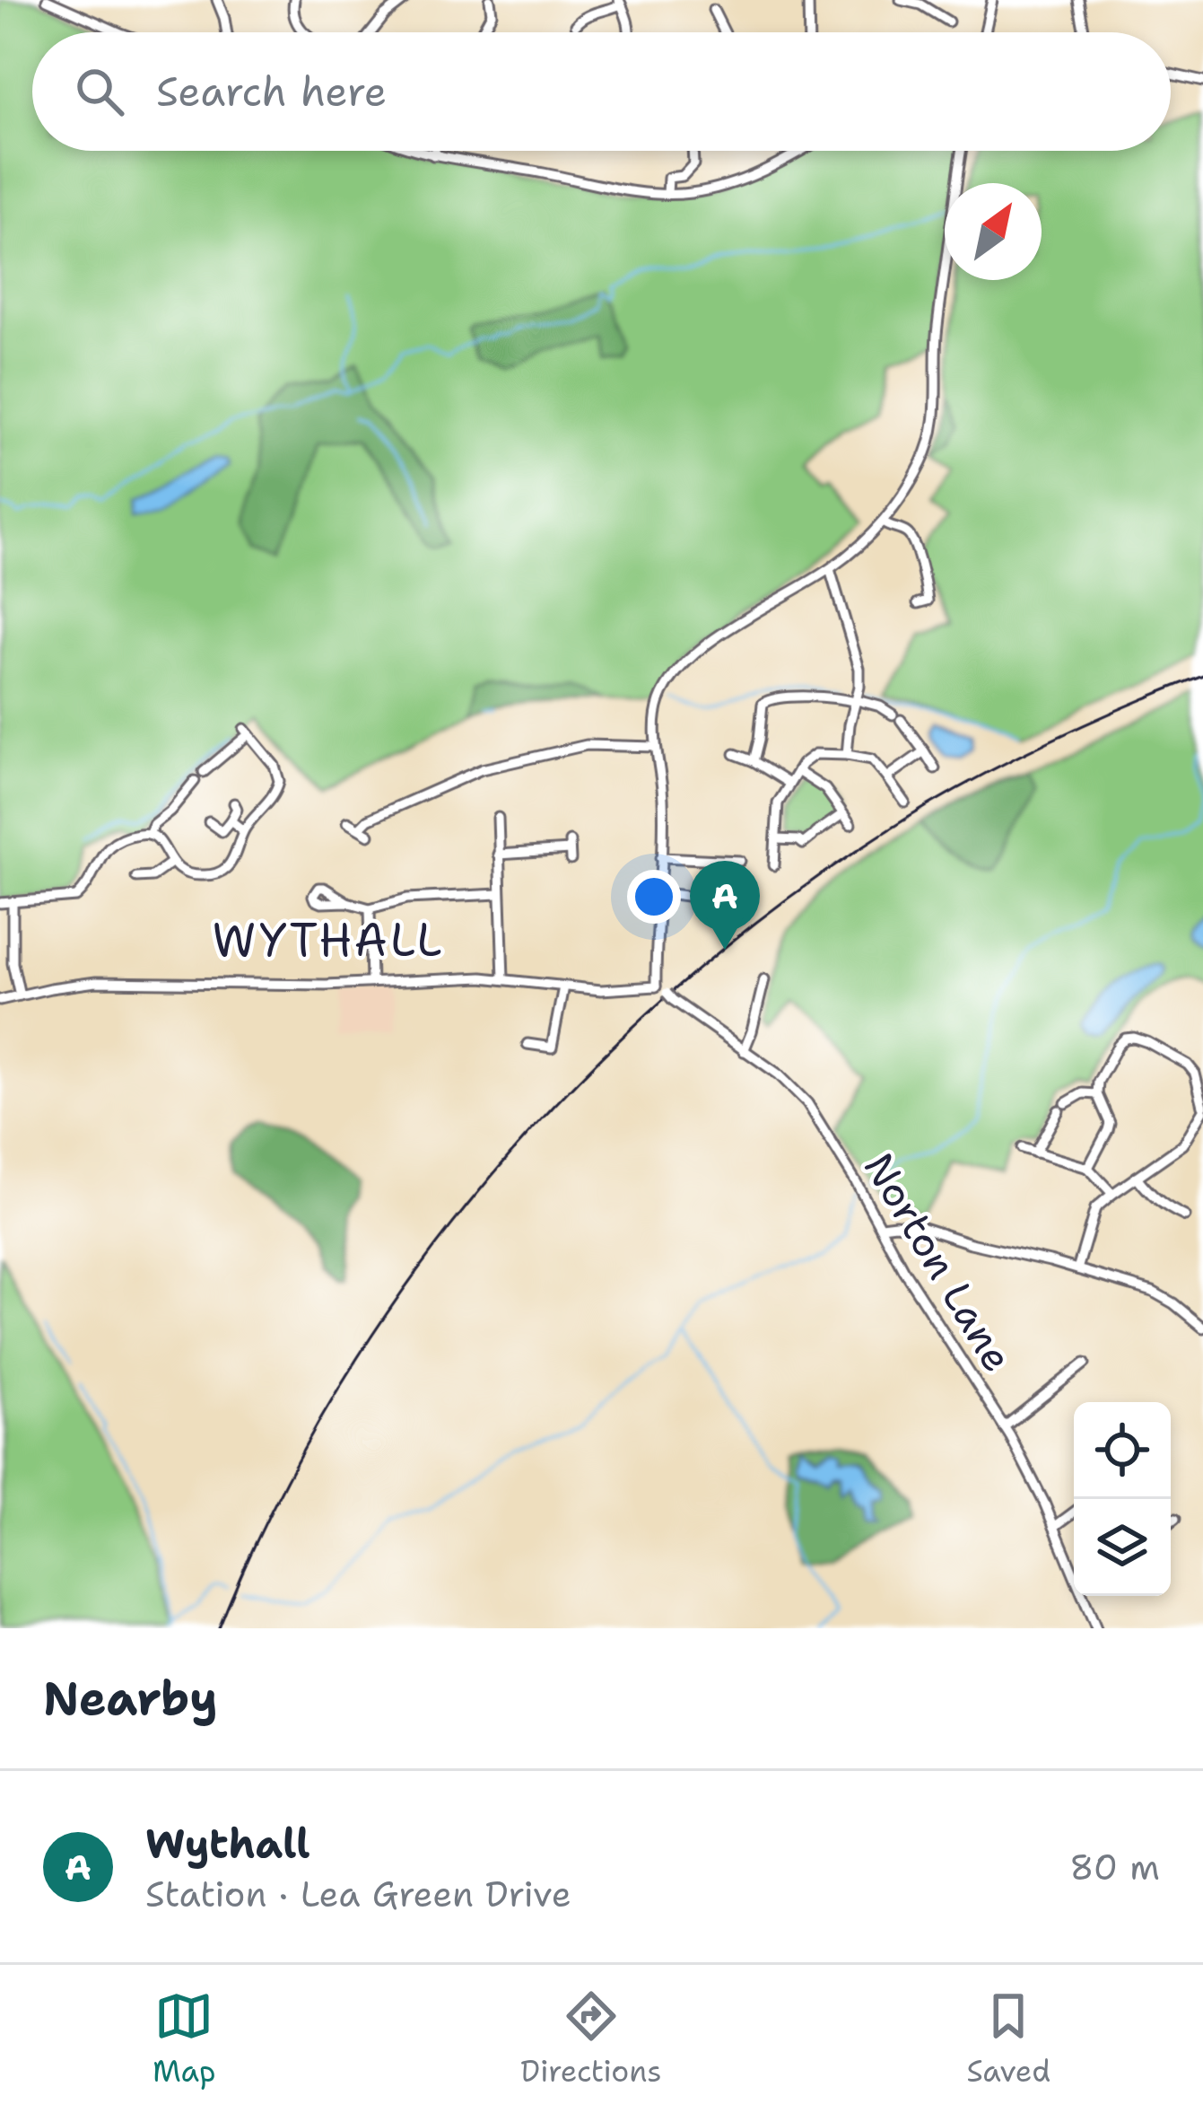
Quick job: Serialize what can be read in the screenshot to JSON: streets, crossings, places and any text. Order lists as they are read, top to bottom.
{
  "streets": {
    "street": ["Norton Lane"]
  },
  "districts": ["WYTHALL"],
  "north": "top right",
  "page": {
    "search": "Search here",
    "pins": "A",
    "heading": "Nearby",
    "list": [
      {
        "mark": "A",
        "name": "Wythall",
        "note": "Station · Lea Green Drive",
        "value": "80 m"
      }
    ],
    "nav": ["Map", "Directions", "Saved"]
  }
}
